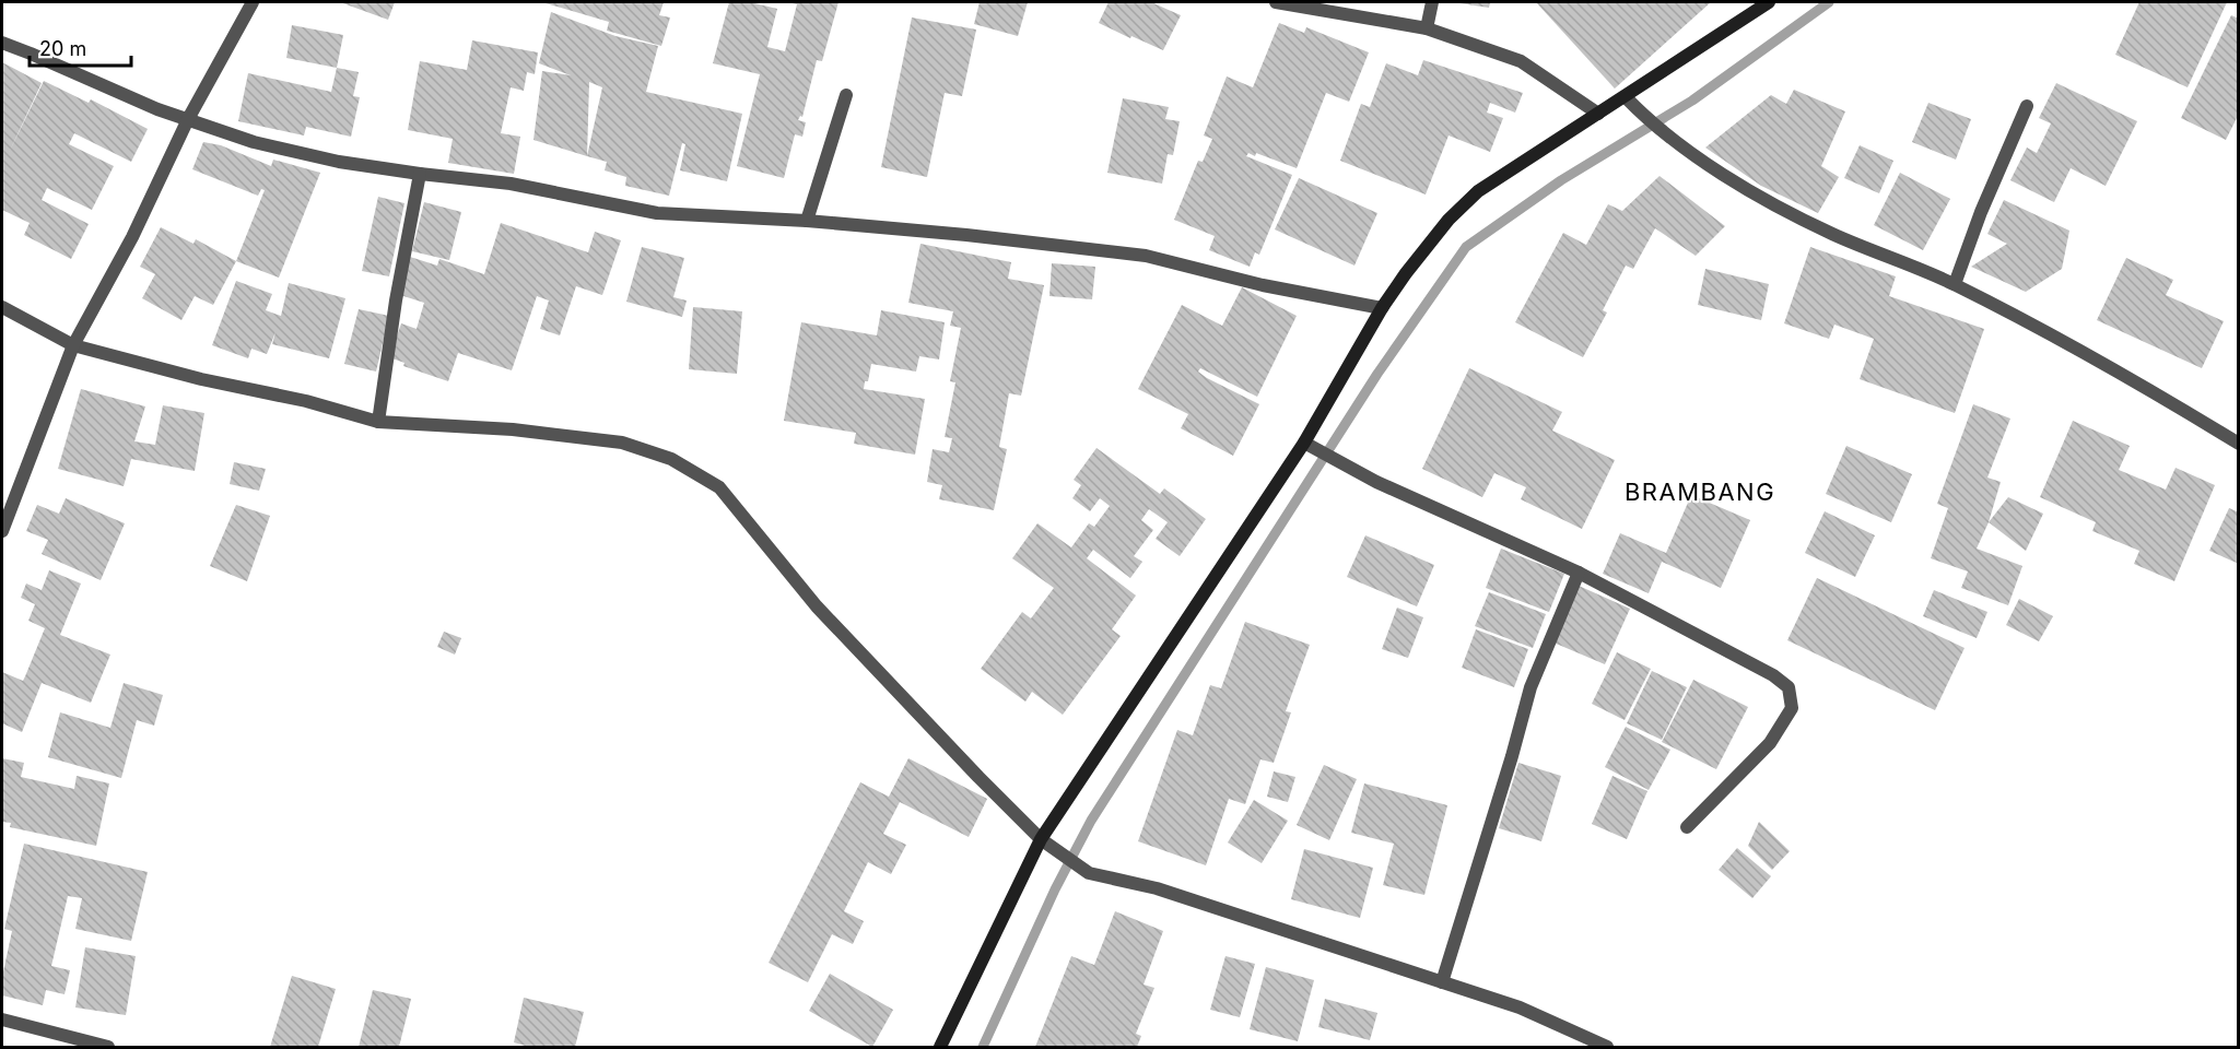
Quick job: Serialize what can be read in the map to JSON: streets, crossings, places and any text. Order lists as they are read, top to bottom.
{
  "districts": ["BRAMBANG"],
  "scale_bar": "20 m"
}
